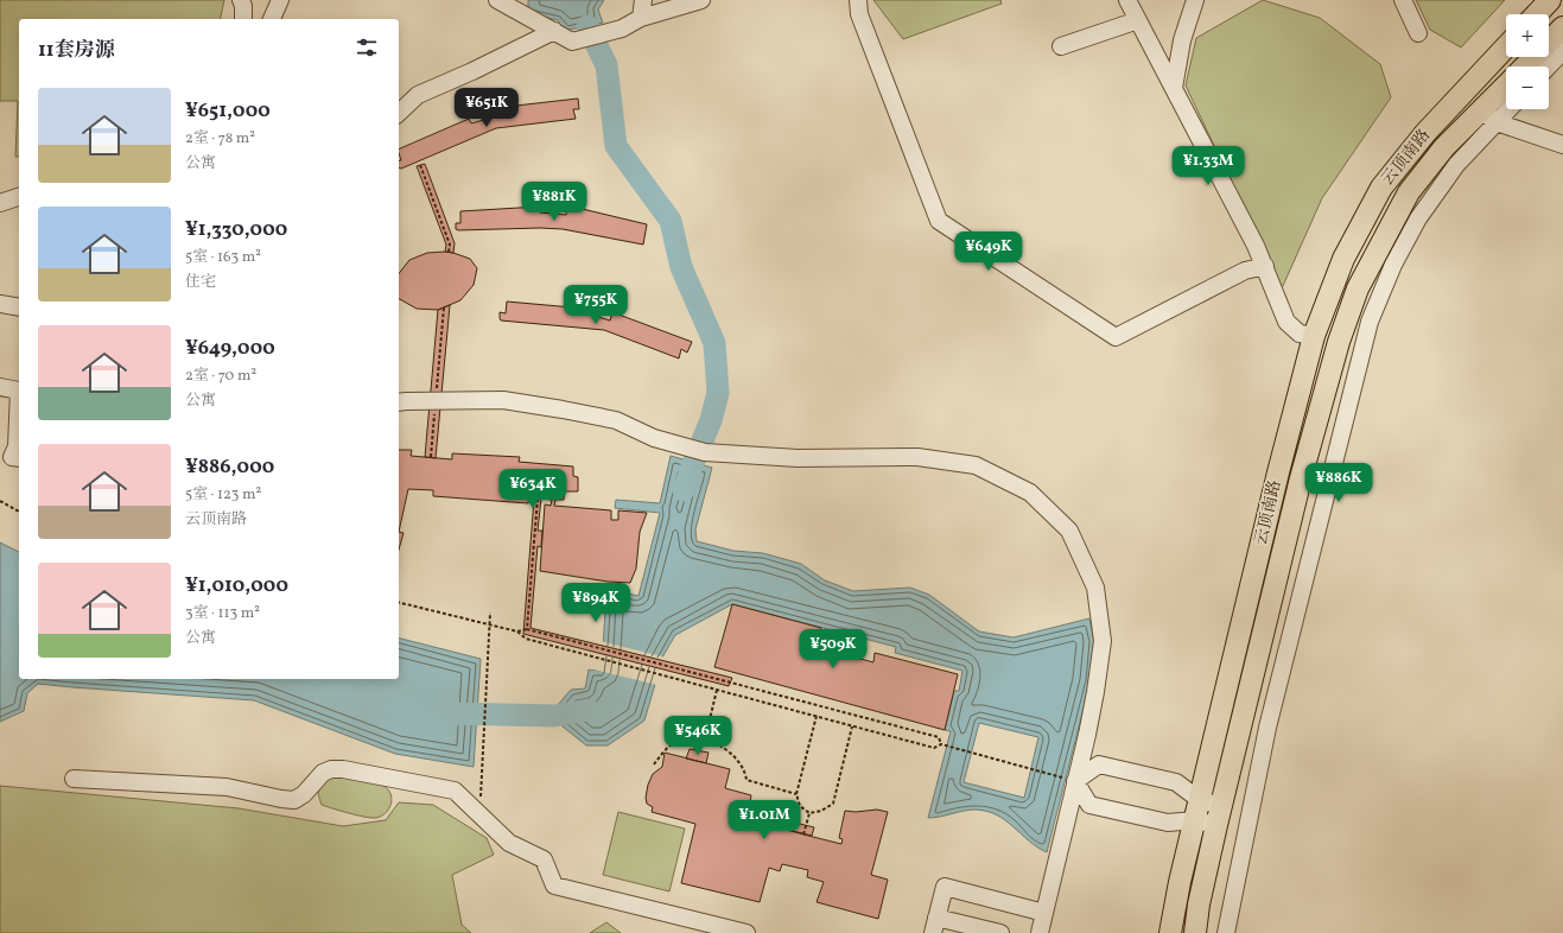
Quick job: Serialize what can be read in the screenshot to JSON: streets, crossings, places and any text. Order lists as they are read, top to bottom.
{
  "streets": {
    "main road": ["云顶南路"]
  },
  "page": {
    "map_buttons": ["+", "−"],
    "heading": "11套房源",
    "list": [
      {
        "name": "¥651,000",
        "note": "2室 · 78 m² · 公寓"
      },
      {
        "name": "¥1,330,000",
        "note": "5室 · 163 m² · 住宅"
      },
      {
        "name": "¥649,000",
        "note": "2室 · 70 m² · 公寓"
      },
      {
        "name": "¥886,000",
        "note": "5室 · 123 m² · 云顶南路"
      },
      {
        "name": "¥1,010,000",
        "note": "3室 · 113 m² · 公寓"
      }
    ],
    "price": [
      "¥651K",
      "¥1.33M",
      "¥881K",
      "¥649K",
      "¥755K",
      "¥886K",
      "¥634K",
      "¥894K",
      "¥509K",
      "¥546K",
      "¥1.01M"
    ]
  }
}
